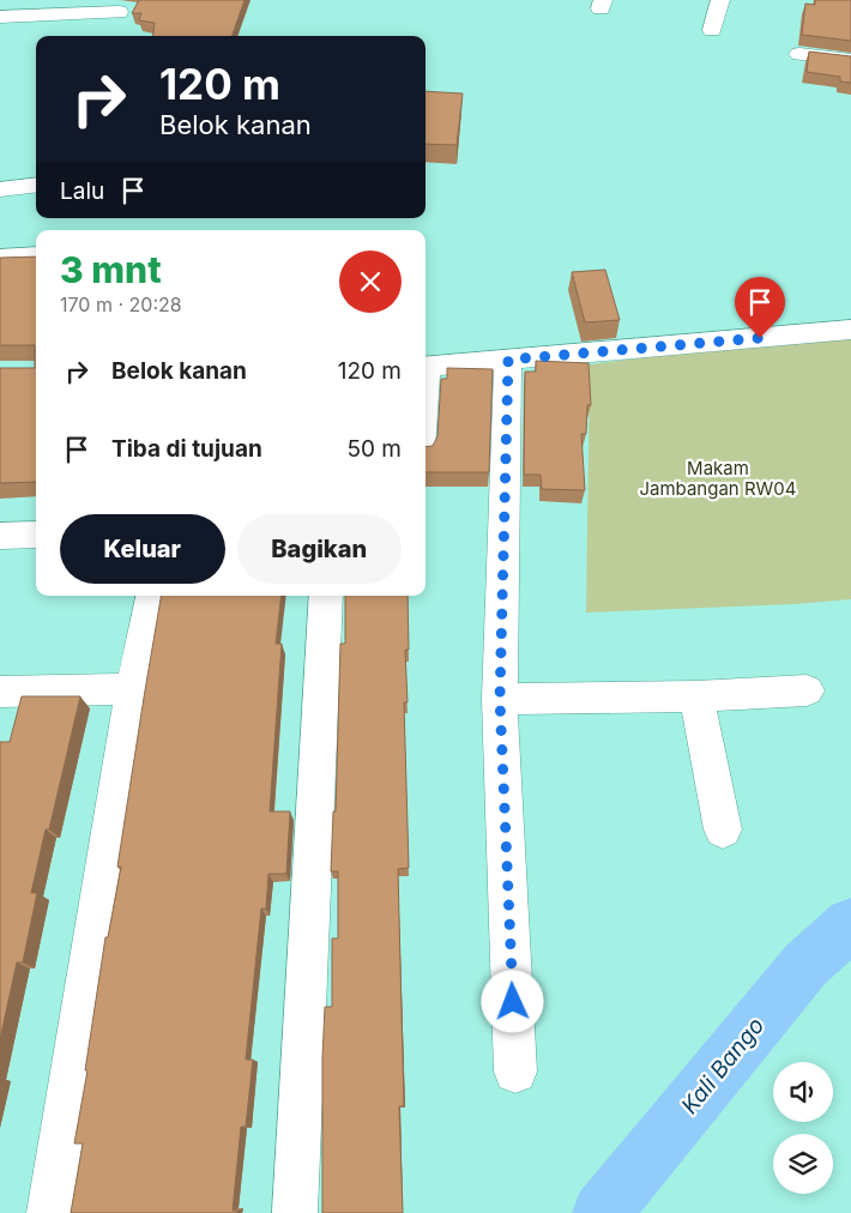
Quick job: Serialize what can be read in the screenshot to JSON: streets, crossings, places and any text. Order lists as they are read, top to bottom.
{
  "water": ["Kali Bango"],
  "parks": ["Makam Jambangan RW04"],
  "page": {
    "turn": ["120 m", "Belok kanan"],
    "then": "Lalu",
    "heading": ["3 mnt", "170 m · 20:28"],
    "list": [
      {
        "name": "Belok kanan",
        "value": "120 m"
      },
      {
        "name": "Tiba di tujuan",
        "value": "50 m"
      }
    ],
    "buttons": ["Keluar", "Bagikan"]
  }
}
